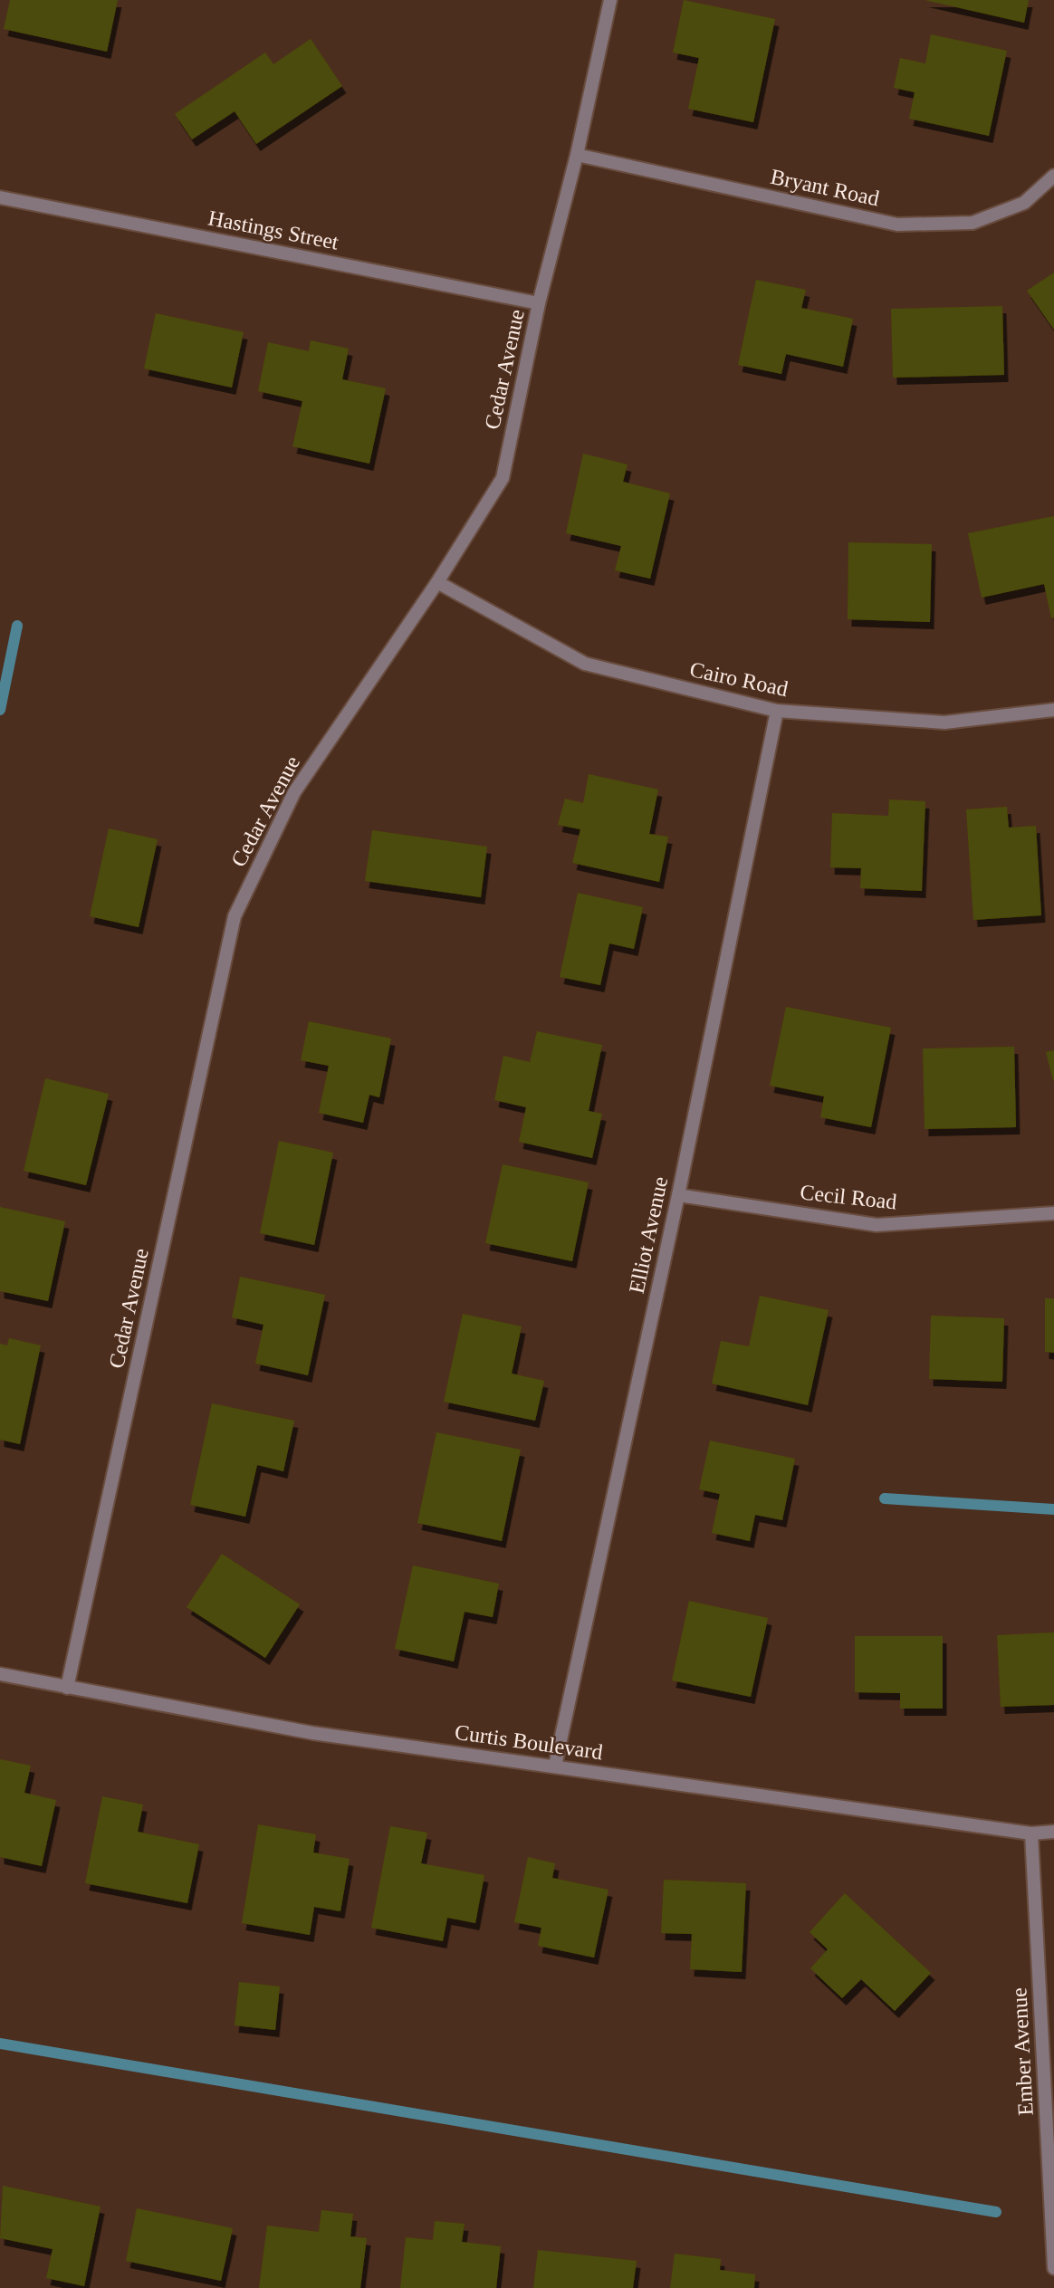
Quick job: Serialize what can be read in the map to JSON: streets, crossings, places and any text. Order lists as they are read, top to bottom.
{
  "streets": {
    "street": [
      "Bryant Road",
      "Hastings Street",
      "Cedar Avenue",
      "Cairo Road",
      "Cecil Road",
      "Elliot Avenue",
      "Curtis Boulevard",
      "Ember Avenue"
    ]
  },
  "crossings": [
    ["Bryant Road", "Cedar Avenue"],
    ["Hastings Street", "Cedar Avenue"],
    ["Cedar Avenue", "Cairo Road"],
    ["Cedar Avenue", "Curtis Boulevard"],
    ["Cairo Road", "Elliot Avenue"],
    ["Cecil Road", "Elliot Avenue"],
    ["Elliot Avenue", "Curtis Boulevard"],
    ["Curtis Boulevard", "Ember Avenue"]
  ]
}
